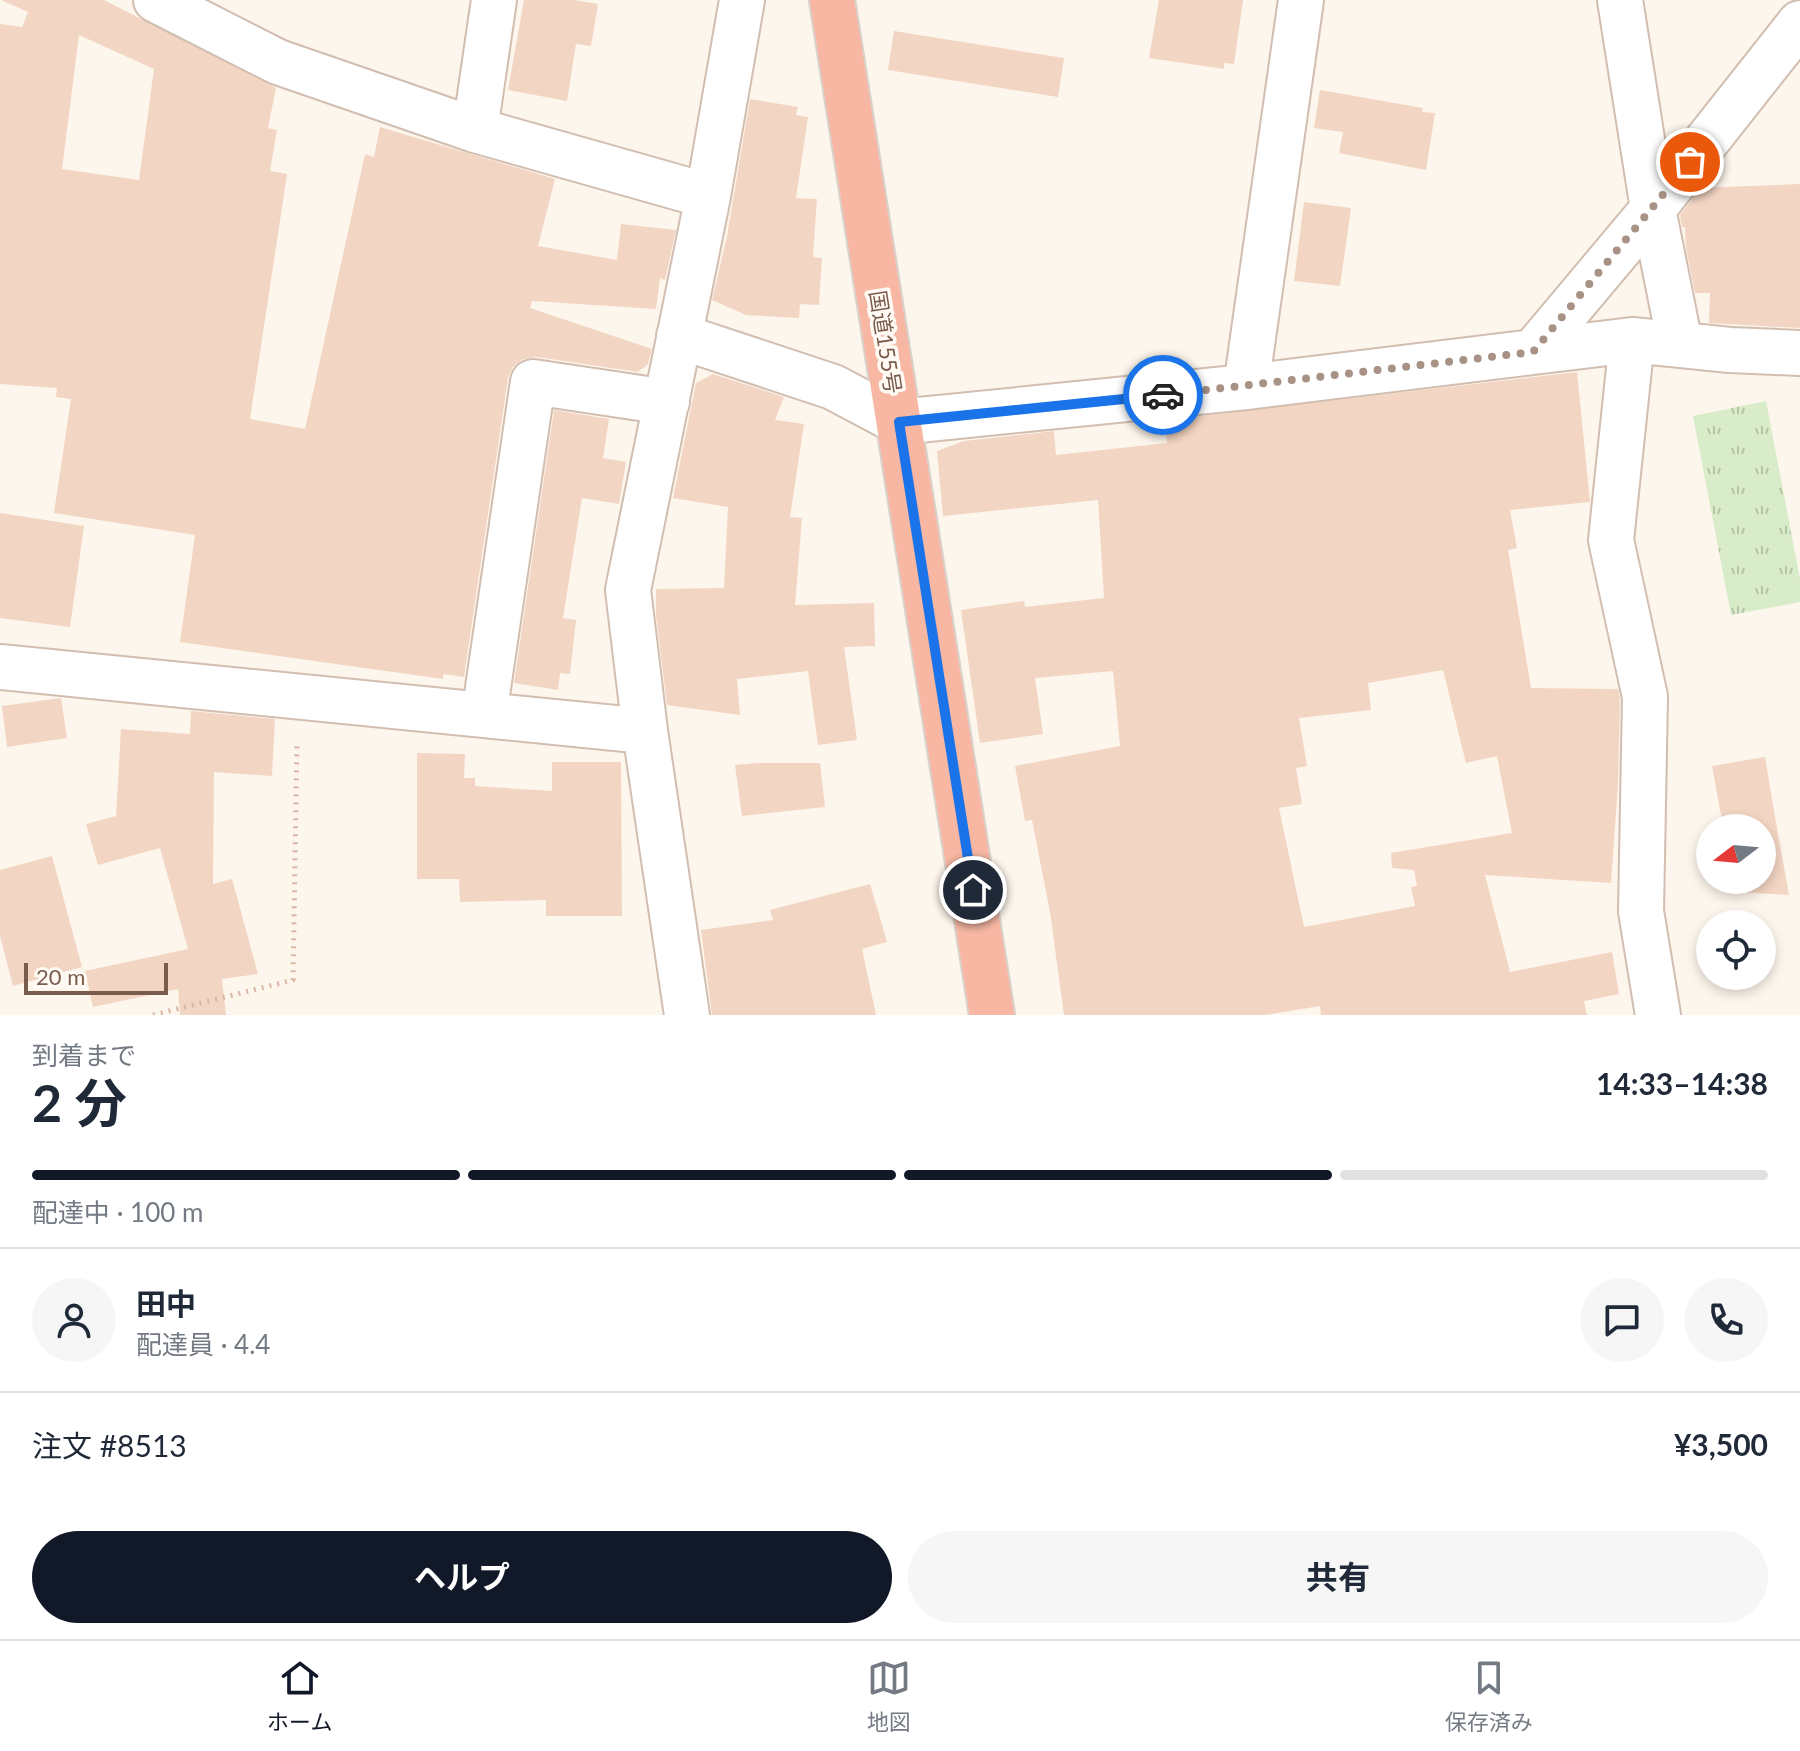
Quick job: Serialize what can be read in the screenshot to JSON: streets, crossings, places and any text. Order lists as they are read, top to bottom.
{
  "streets": {
    "highway": ["国道155号"]
  },
  "scale_bar": "20 m",
  "north": "left",
  "page": {
    "scale": "20 m",
    "heading": ["2 分", "到着まで", "14:33–14:38"],
    "panel": [
      "田中",
      "配達員 · 4.4",
      "注文 #8513",
      "¥3,500"
    ],
    "bar": "配達中 · 100 m",
    "buttons": ["ヘルプ", "共有"],
    "tabs": ["ホーム", "地図", "保存済み"]
  }
}
